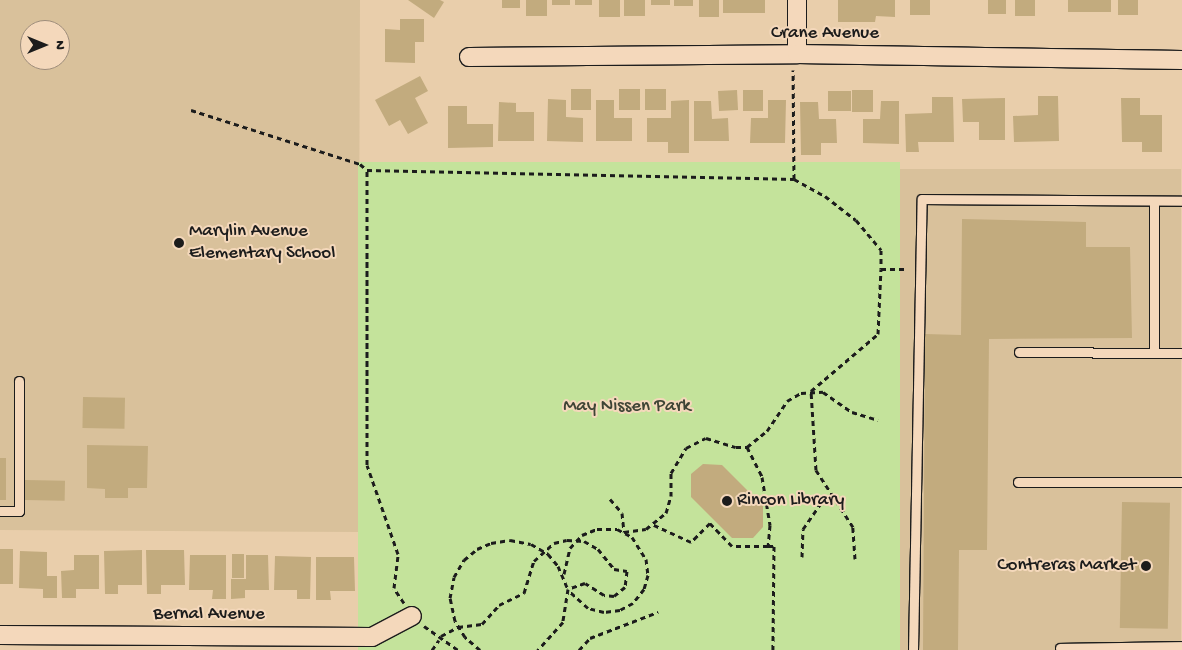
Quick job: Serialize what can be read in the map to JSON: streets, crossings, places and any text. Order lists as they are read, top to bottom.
{
  "streets": {
    "street": ["Crane Avenue", "Bernal Avenue"]
  },
  "parks": ["May Nissen Park"],
  "places": ["Marylin Avenue Elementary School", "Rincon Library", "Contreras Market"],
  "north": "right"
}
